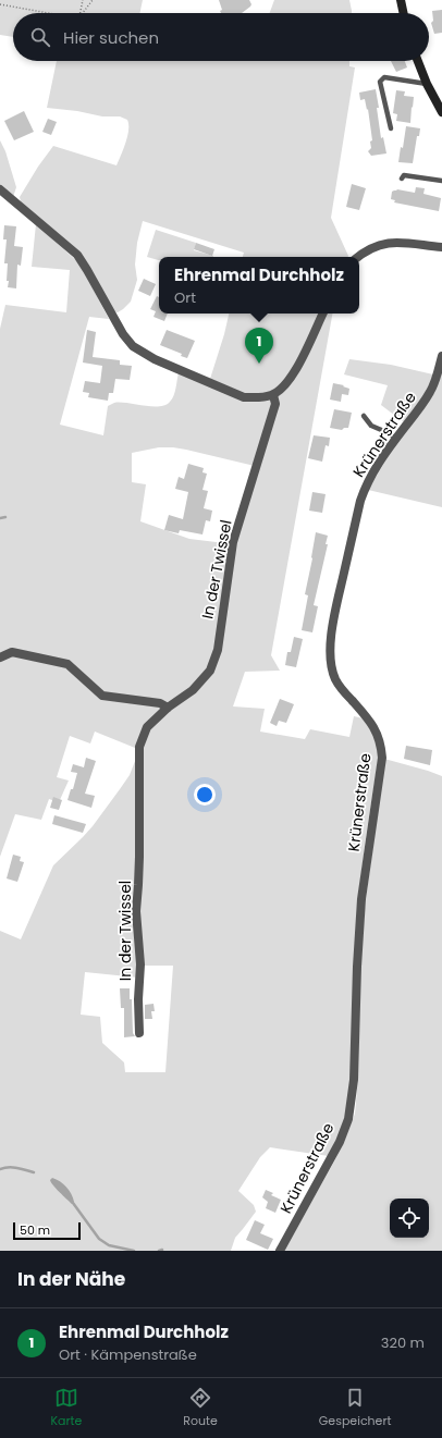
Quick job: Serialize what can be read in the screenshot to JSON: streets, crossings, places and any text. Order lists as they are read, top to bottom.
{
  "streets": {
    "street": ["Krünerstraße", "In der Twissel"]
  },
  "scale_bar": "50 m",
  "page": {
    "search": "Hier suchen",
    "popup": ["Ehrenmal Durchholz", "Ort"],
    "pins": "1",
    "scale": "50 m",
    "heading": "In der Nähe",
    "list": [
      {
        "mark": "1",
        "name": "Ehrenmal Durchholz",
        "note": "Ort · Kämpenstraße",
        "value": "320 m"
      }
    ],
    "nav": ["Karte", "Route", "Gespeichert"]
  }
}
